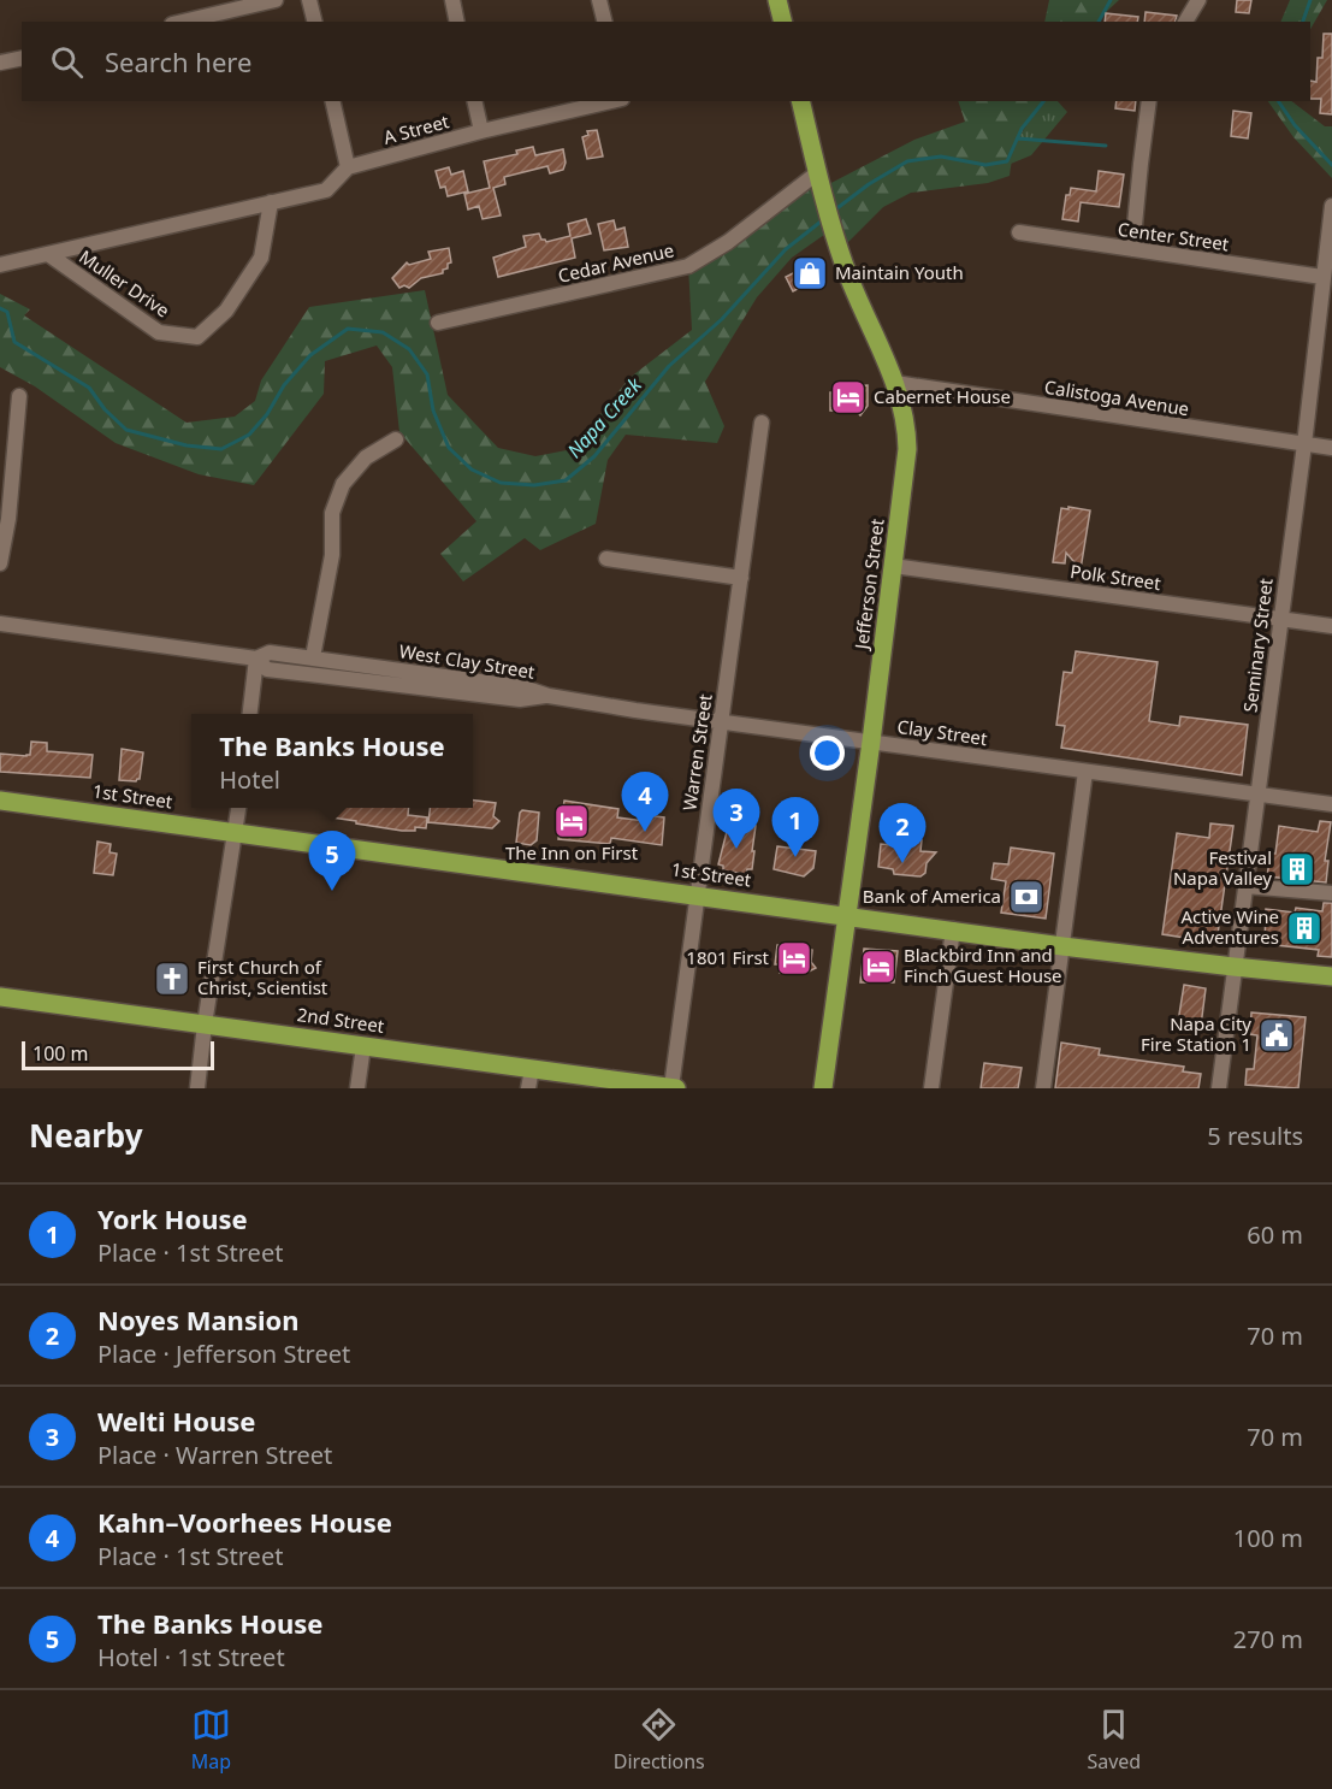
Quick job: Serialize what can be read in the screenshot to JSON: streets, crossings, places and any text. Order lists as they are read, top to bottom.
{
  "streets": {
    "main road": ["Jefferson Street", "1st Street", "2nd Street"],
    "street": [
      "A Street",
      "Center Street",
      "Cedar Avenue",
      "Muller Drive",
      "Calistoga Avenue",
      "Polk Street",
      "Seminary Street",
      "West Clay Street",
      "Clay Street",
      "Warren Street"
    ]
  },
  "crossings": [
    ["A Street", "Muller Drive"],
    ["Center Street", "Seminary Street"],
    ["Cedar Avenue", "Jefferson Street"],
    ["Calistoga Avenue", "Jefferson Street"],
    ["Calistoga Avenue", "Seminary Street"],
    ["Polk Street", "Jefferson Street"],
    ["Polk Street", "Seminary Street"],
    ["Jefferson Street", "Clay Street"],
    ["Jefferson Street", "1st Street"],
    ["Seminary Street", "Clay Street"],
    ["Seminary Street", "1st Street"],
    ["West Clay Street", "Clay Street"],
    ["Clay Street", "Warren Street"],
    ["Warren Street", "1st Street"],
    ["Warren Street", "2nd Street"]
  ],
  "water": ["Napa Creek"],
  "places": {
    "shop": ["Maintain Youth"],
    "hotel": [
      "Cabernet House",
      "The Inn on First",
      "1801 First",
      "Blackbird Inn and Finch Guest House"
    ],
    "building": ["Festival Napa Valley", "Active Wine Adventures"],
    "bank": ["Bank of America"],
    "church": ["First Church of Christ, Scientist"],
    "public building": ["Napa City Fire Station 1"]
  },
  "scale_bar": "100 m",
  "page": {
    "search": "Search here",
    "popup": ["The Banks House", "Hotel"],
    "pins": [
      "4",
      "3",
      "1",
      "2",
      "5"
    ],
    "scale": "100 m",
    "heading": ["Nearby", "5 results"],
    "list": [
      {
        "mark": "1",
        "name": "York House",
        "note": "Place · 1st Street",
        "value": "60 m"
      },
      {
        "mark": "2",
        "name": "Noyes Mansion",
        "note": "Place · Jefferson Street",
        "value": "70 m"
      },
      {
        "mark": "3",
        "name": "Welti House",
        "note": "Place · Warren Street",
        "value": "70 m"
      },
      {
        "mark": "4",
        "name": "Kahn–Voorhees House",
        "note": "Place · 1st Street",
        "value": "100 m"
      },
      {
        "mark": "5",
        "name": "The Banks House",
        "note": "Hotel · 1st Street",
        "value": "270 m"
      }
    ],
    "nav": ["Map", "Directions", "Saved"]
  }
}
